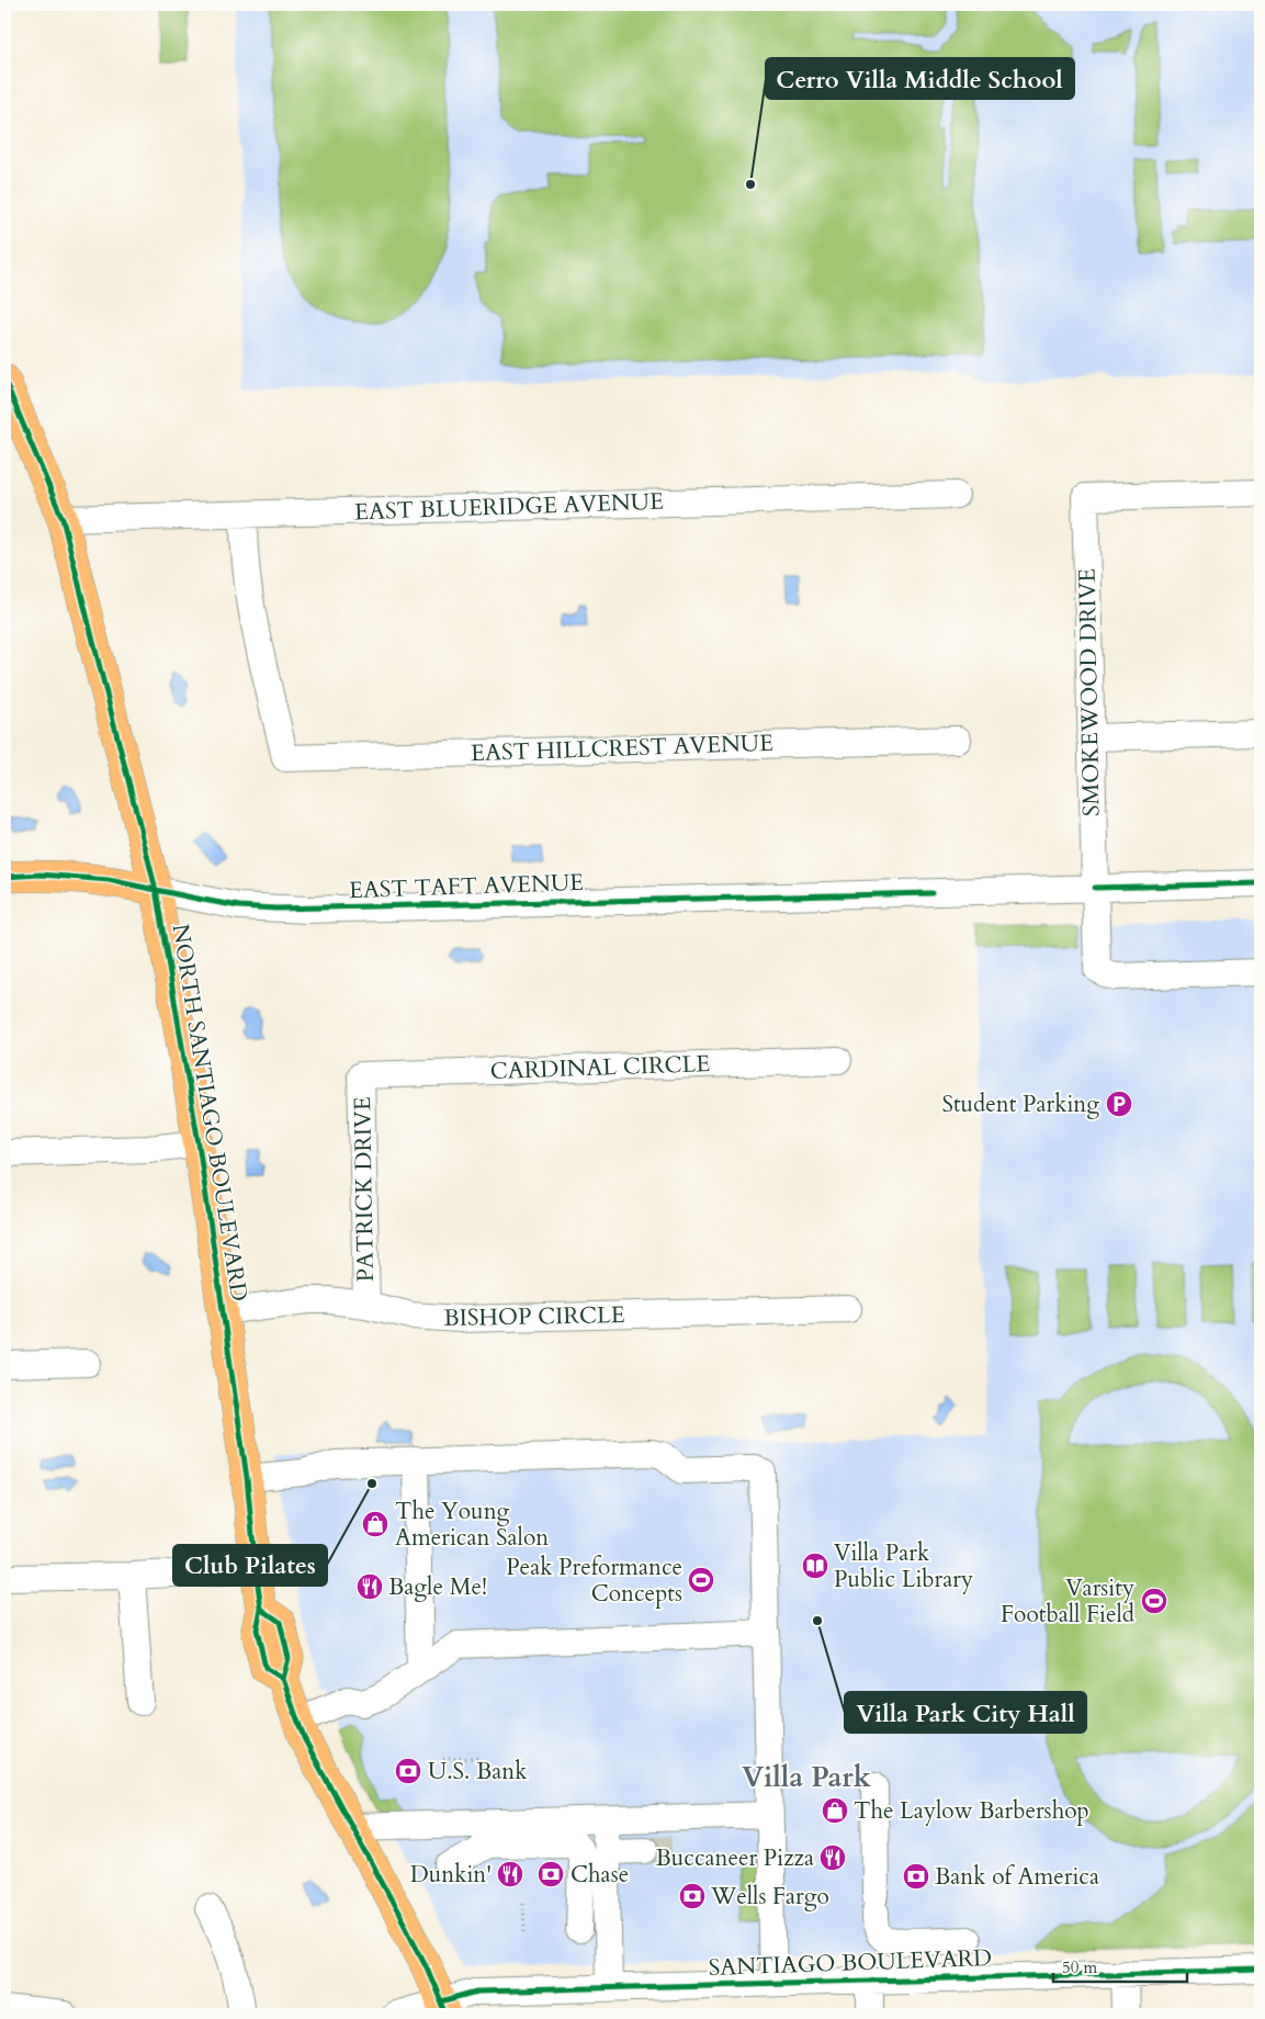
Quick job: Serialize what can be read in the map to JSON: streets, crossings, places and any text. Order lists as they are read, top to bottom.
{
  "streets": {
    "main road": ["EAST TAFT AVENUE", "NORTH SANTIAGO BOULEVARD"],
    "street": [
      "EAST BLUERIDGE AVENUE",
      "SMOKEWOOD DRIVE",
      "EAST HILLCREST AVENUE",
      "CARDINAL CIRCLE",
      "PATRICK DRIVE",
      "BISHOP CIRCLE",
      "SANTIAGO BOULEVARD"
    ]
  },
  "crossings": [
    ["EAST BLUERIDGE AVENUE", "EAST HILLCREST AVENUE"],
    ["EAST BLUERIDGE AVENUE", "NORTH SANTIAGO BOULEVARD"],
    ["SMOKEWOOD DRIVE", "EAST TAFT AVENUE"],
    ["EAST TAFT AVENUE", "NORTH SANTIAGO BOULEVARD"],
    ["CARDINAL CIRCLE", "PATRICK DRIVE"],
    ["NORTH SANTIAGO BOULEVARD", "BISHOP CIRCLE"],
    ["NORTH SANTIAGO BOULEVARD", "SANTIAGO BOULEVARD"],
    ["PATRICK DRIVE", "BISHOP CIRCLE"]
  ],
  "districts": ["Villa Park"],
  "places": {
    "other": ["Cerro Villa Middle School", "Club Pilates", "Villa Park City Hall"],
    "parking": ["Student Parking"],
    "shop": ["The Young American Salon", "The Laylow Barbershop"],
    "library": ["Villa Park Public Library"],
    "sports": ["Peak Preformance Concepts", "Varsity Football Field"],
    "restaurant": ["Bagle Me!", "Buccaneer Pizza", "Dunkin'"],
    "bank": [
      "U.S. Bank",
      "Chase",
      "Bank of America",
      "Wells Fargo"
    ]
  },
  "scale_bar": "50 m"
}
